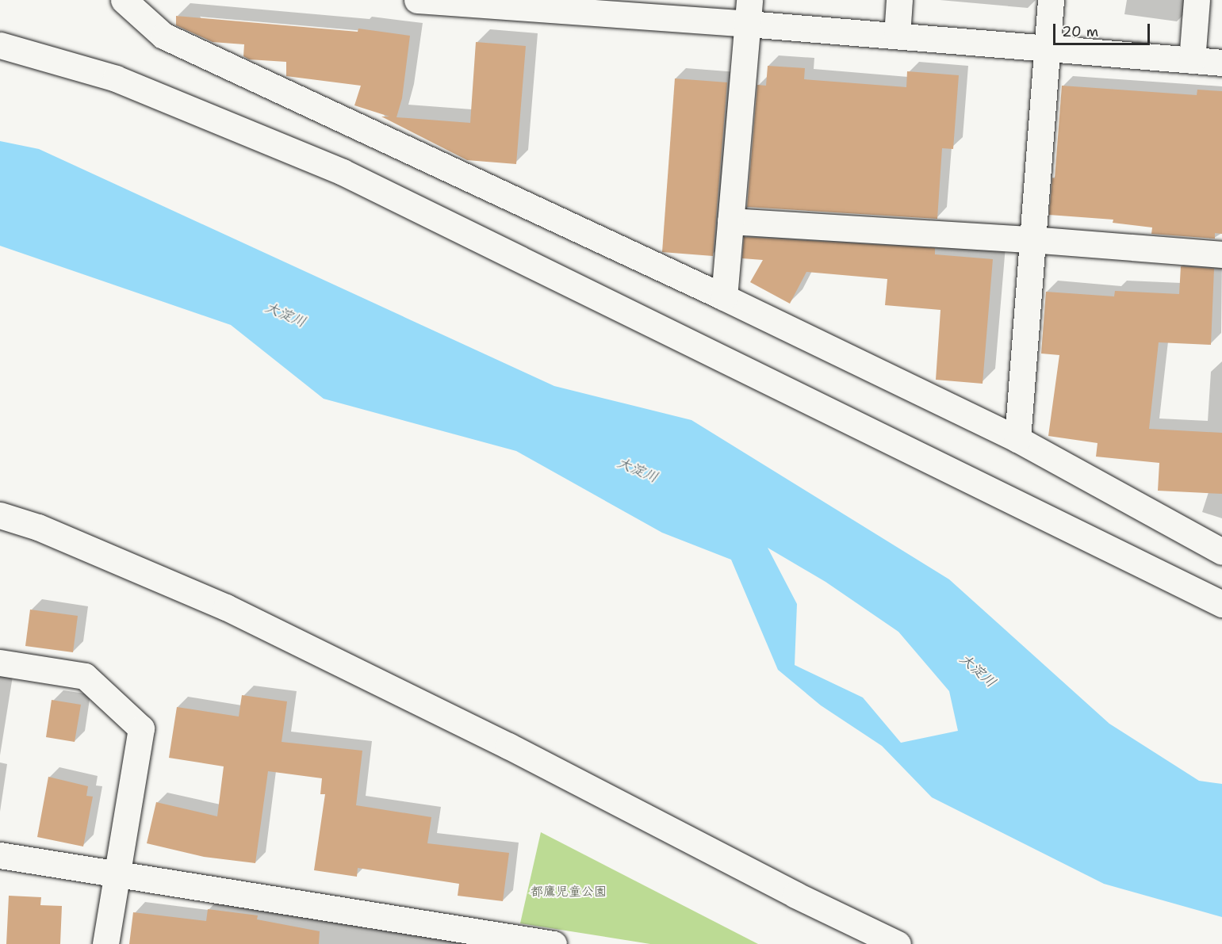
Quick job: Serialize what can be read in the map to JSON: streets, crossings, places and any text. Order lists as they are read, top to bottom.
{
  "water": ["大淀川"],
  "parks": ["都鷹児童公園"],
  "scale_bar": "20 m"
}
